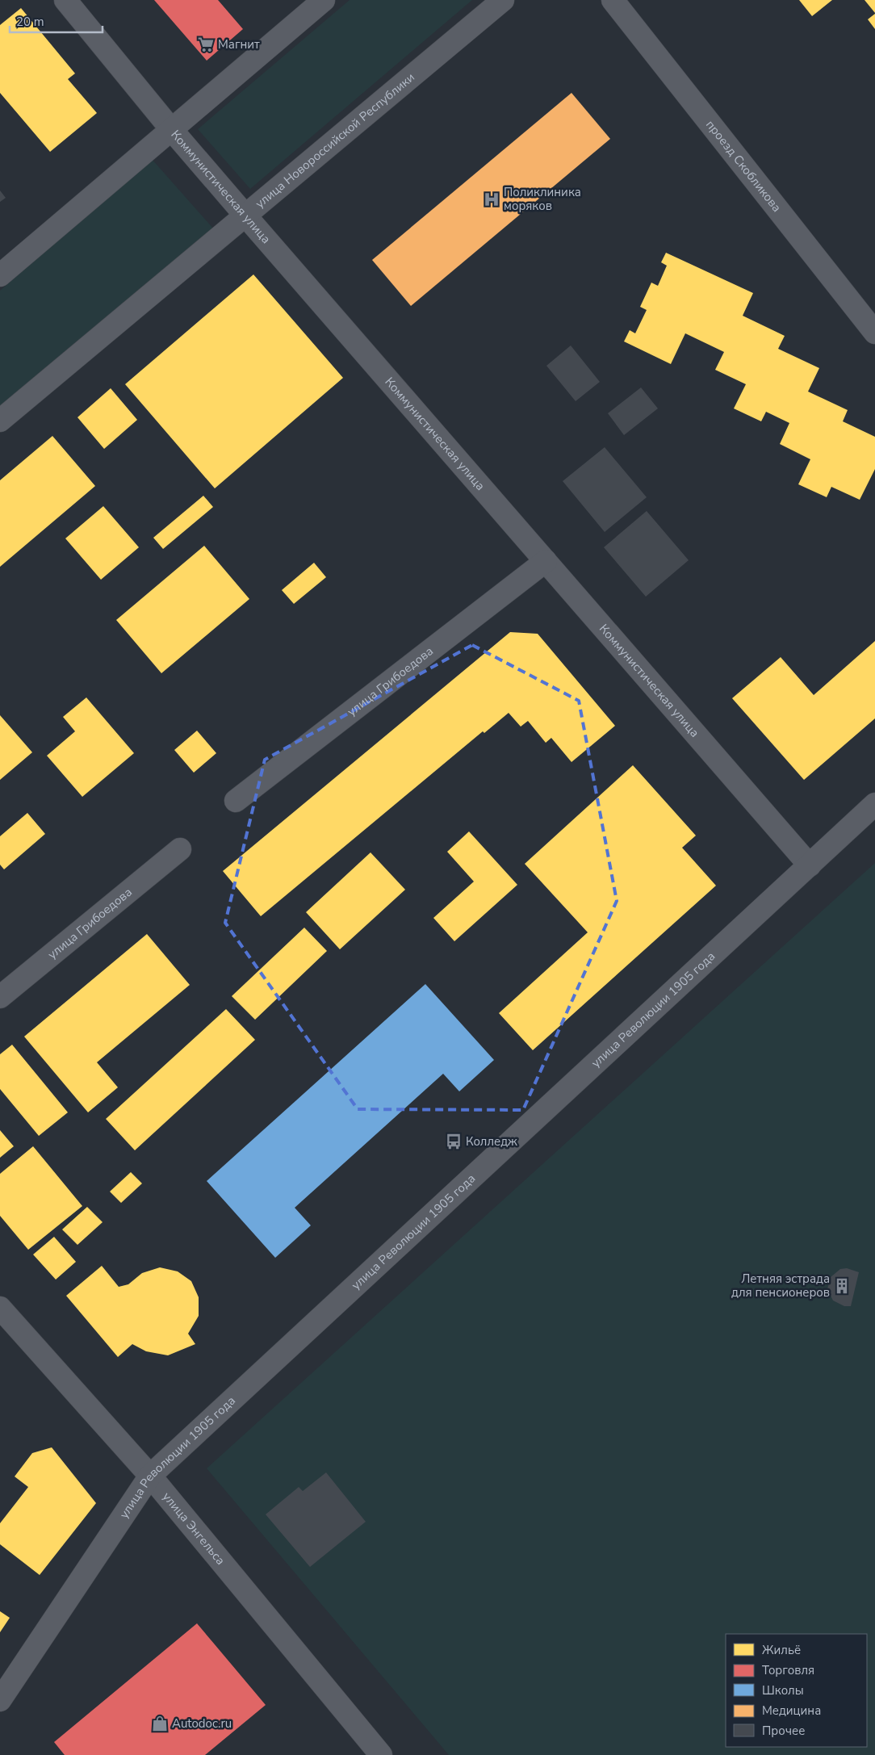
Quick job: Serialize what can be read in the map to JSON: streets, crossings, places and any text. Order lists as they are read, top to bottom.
{
  "streets": {
    "street": [
      "улица Новороссийской Республики",
      "проезд Скобликова",
      "Коммунистическая улица",
      "улица Грибоедова",
      "улица Революции 1905 года",
      "улица Энгельса"
    ]
  },
  "crossings": [
    ["улица Новороссийской Республики", "Коммунистическая улица"],
    ["Коммунистическая улица", "улица Грибоедова"],
    ["Коммунистическая улица", "улица Революции 1905 года"],
    ["улица Революции 1905 года", "улица Энгельса"]
  ],
  "places": {
    "supermarket": ["Магнит"],
    "hospital": ["Поликлиника моряков"],
    "bus stop": ["Колледж"],
    "building": ["Летняя эстрада для пенсионеров"],
    "shop": ["Autodoc.ru"]
  },
  "legend": [
    "Жильё",
    "Торговля",
    "Школы",
    "Медицина",
    "Прочее"
  ],
  "scale_bar": "20 m"
}
